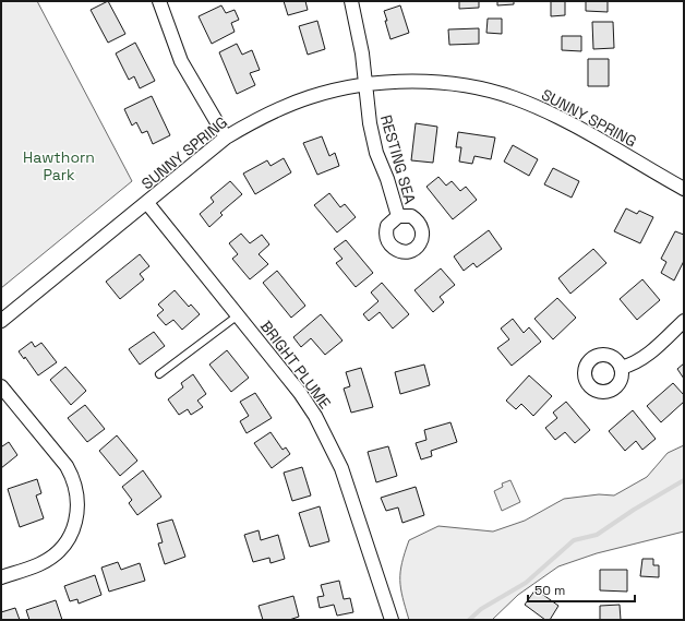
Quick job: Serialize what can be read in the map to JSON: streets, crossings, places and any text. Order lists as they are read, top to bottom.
{
  "streets": {
    "street": ["SUNNY SPRING", "RESTING SEA", "BRIGHT PLUME"]
  },
  "crossings": [
    ["SUNNY SPRING", "RESTING SEA"],
    ["SUNNY SPRING", "BRIGHT PLUME"]
  ],
  "parks": ["Hawthorn Park"],
  "scale_bar": "50 m"
}
